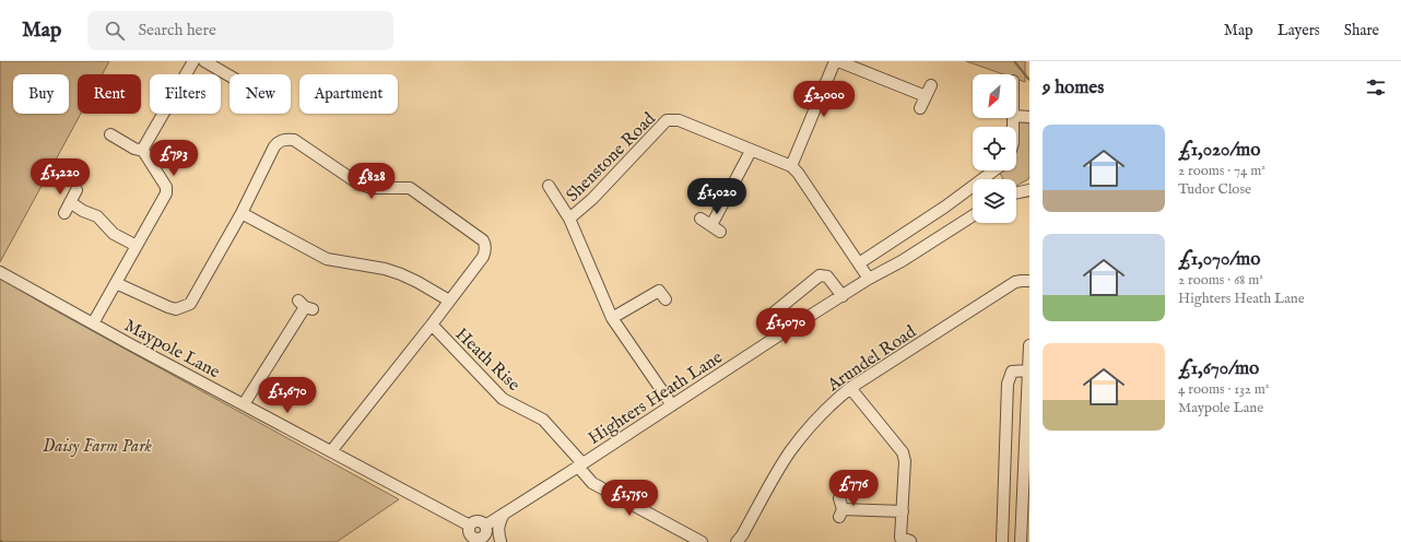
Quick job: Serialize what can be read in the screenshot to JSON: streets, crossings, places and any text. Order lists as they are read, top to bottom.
{
  "streets": {
    "street": [
      "Shenstone Road",
      "Maypole Lane",
      "Arundel Road",
      "Heath Rise",
      "Highters Heath Lane"
    ]
  },
  "crossings": [
    ["Heath Rise", "Highters Heath Lane"]
  ],
  "parks": ["Daisy Farm Park"],
  "north": "bottom left",
  "page": {
    "header": "Map",
    "search": "Search here",
    "nav": ["Map", "Layers", "Share"],
    "heading": "9 homes",
    "chip": [
      "Buy",
      "Rent",
      "Filters",
      "New",
      "Apartment"
    ],
    "price": [
      "£2,000",
      "£793",
      "£1,220",
      "£828",
      "£1,020",
      "£1,070",
      "£1,670",
      "£776",
      "£1,750"
    ],
    "list": [
      {
        "name": "£1,020/mo",
        "note": "2 rooms · 74 m² · Tudor Close"
      },
      {
        "name": "£1,070/mo",
        "note": "2 rooms · 68 m² · Highters Heath Lane"
      },
      {
        "name": "£1,670/mo",
        "note": "4 rooms · 132 m² · Maypole Lane"
      }
    ]
  }
}
